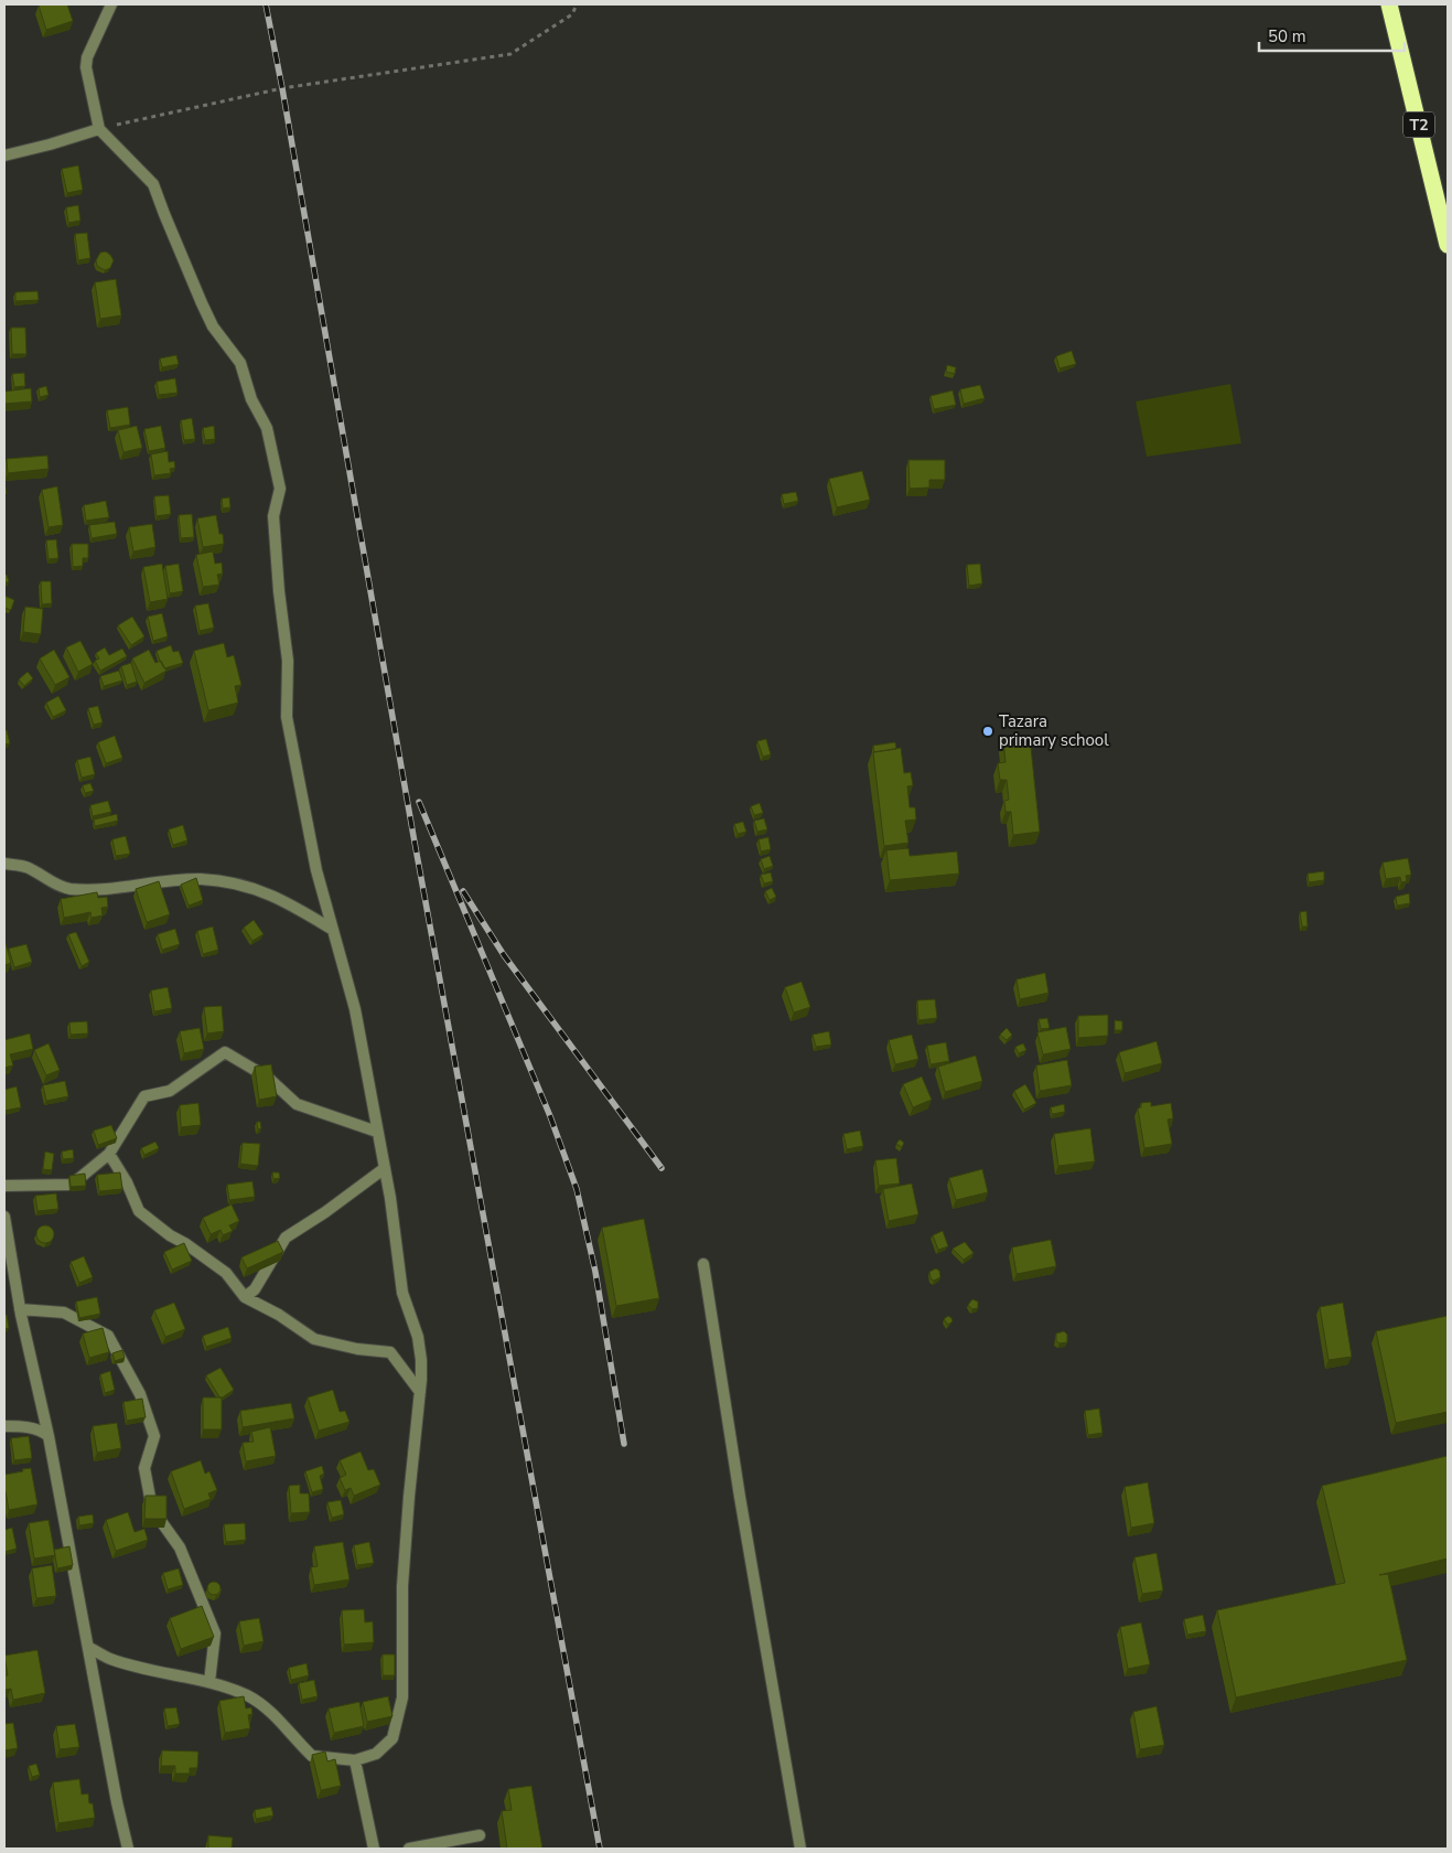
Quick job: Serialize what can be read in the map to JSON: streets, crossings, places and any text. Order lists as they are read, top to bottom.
{
  "streets": {
    "highway": ["T2"]
  },
  "places": ["Tazara primary school"],
  "scale_bar": "50 m"
}
